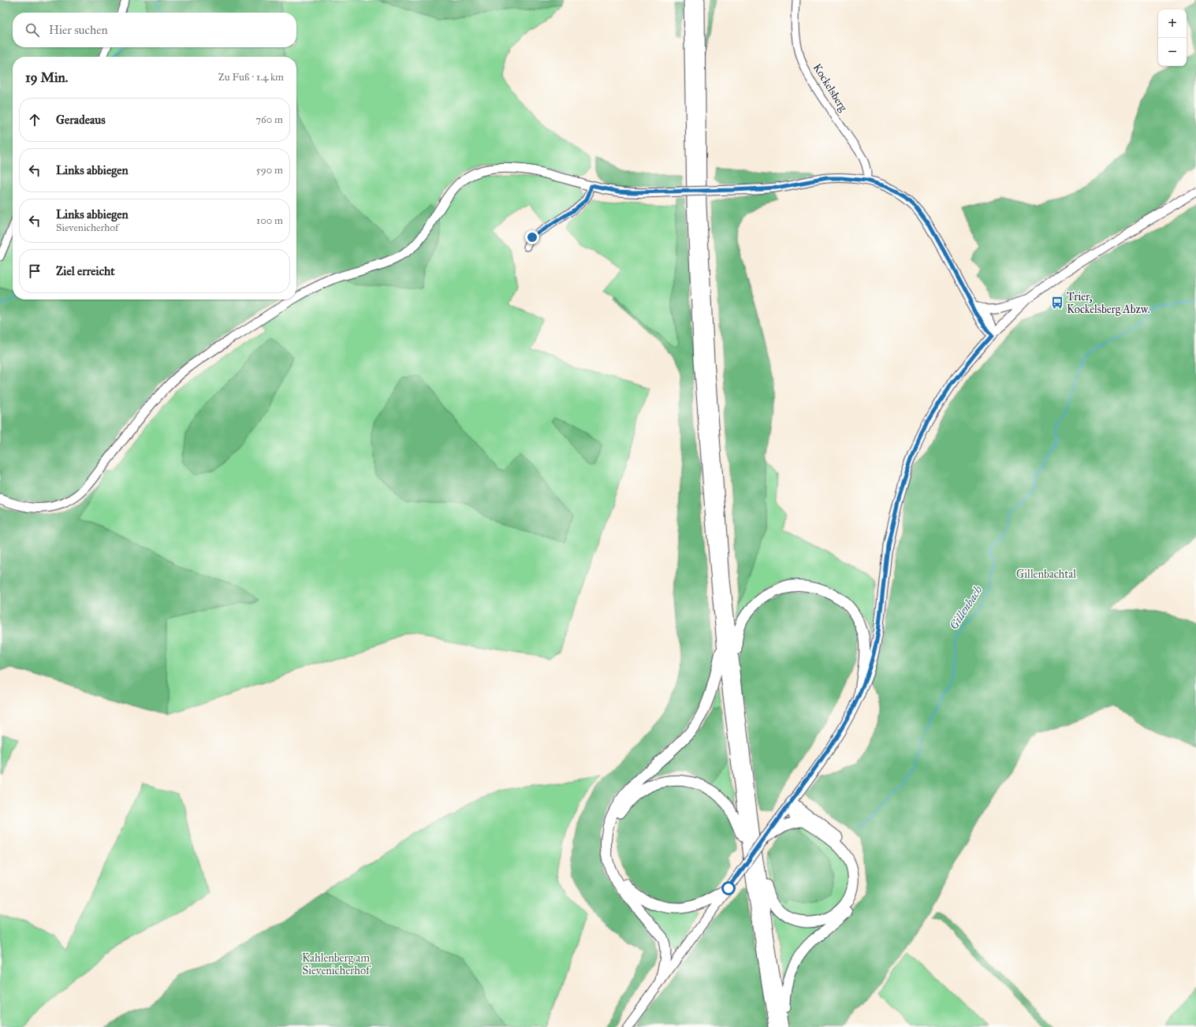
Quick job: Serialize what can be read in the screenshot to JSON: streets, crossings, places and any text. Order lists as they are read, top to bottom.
{
  "streets": {
    "street": ["Kockelsberg"]
  },
  "water": ["Gillenbach"],
  "parks": ["Gillenbachtal", "Kahlenberg am Sievenicherhof"],
  "places": {
    "bus stop": ["Trier, Kockelsberg Abzw."]
  },
  "page": {
    "map_buttons": ["+", "−"],
    "search": "Hier suchen",
    "heading": ["19 Min.", "Zu Fuß · 1.4 km"],
    "list": [
      ["Geradeaus", "760 m"],
      ["Links abbiegen", "590 m"],
      ["Links abbiegen", "Sievenicherhof", "100 m"],
      "Ziel erreicht"
    ]
  }
}
